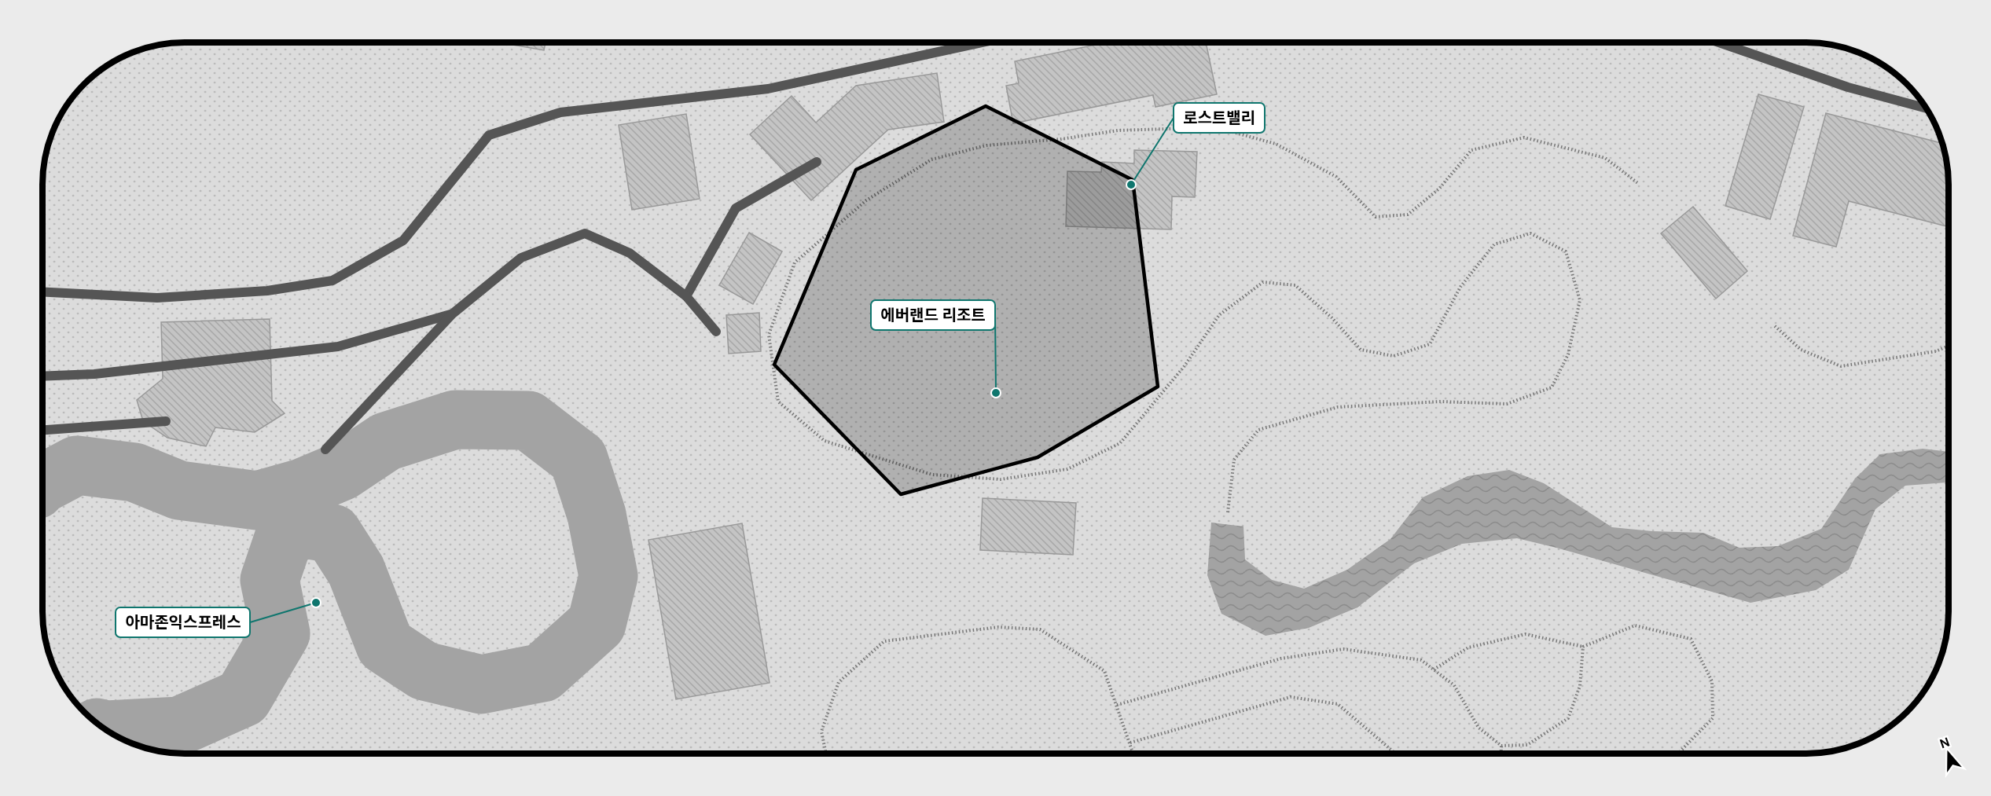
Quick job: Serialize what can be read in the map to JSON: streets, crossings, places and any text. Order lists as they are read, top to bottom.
{
  "places": ["로스트밸리", "에버랜드 리조트", "아마존익스프레스"],
  "north": "top"
}
